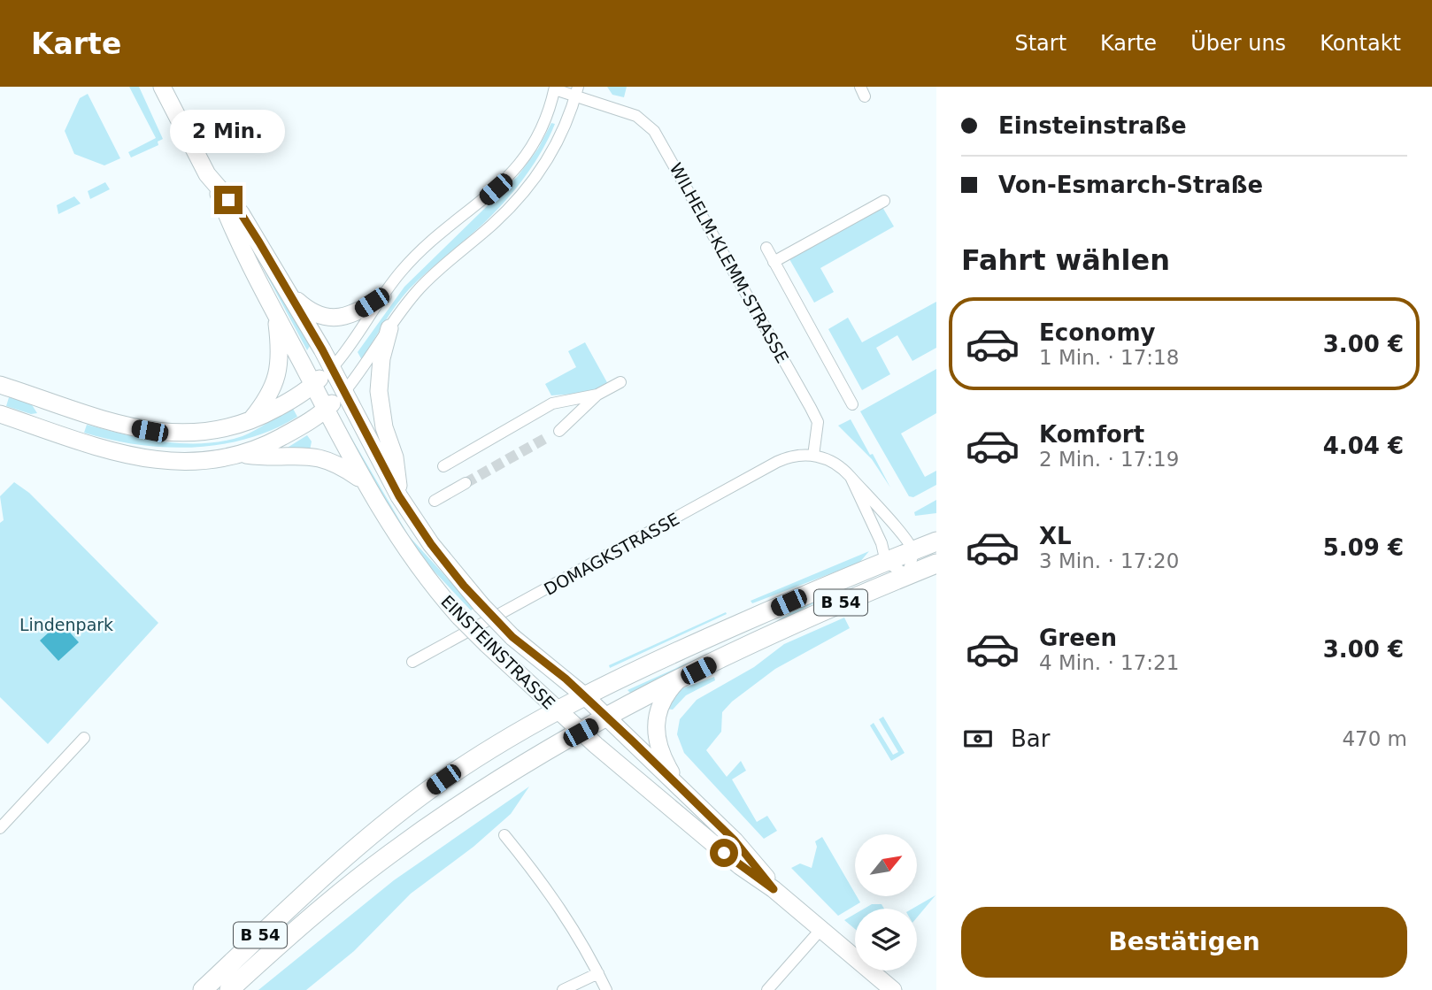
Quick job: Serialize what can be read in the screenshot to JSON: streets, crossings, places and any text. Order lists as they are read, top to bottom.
{
  "streets": {
    "main road": ["B 54", "EINSTEINSTRASSE"],
    "street": ["WILHELM-KLEMM-STRASSE", "DOMAGKSTRASSE"]
  },
  "crossings": [
    ["WILHELM-KLEMM-STRASSE", "DOMAGKSTRASSE"],
    ["B 54", "EINSTEINSTRASSE"]
  ],
  "parks": ["Lindenpark"],
  "north": "top right",
  "page": {
    "header": "Karte",
    "nav": [
      "Start",
      "Karte",
      "Über uns",
      "Kontakt"
    ],
    "banner": ["Einsteinstraße", "Von-Esmarch-Straße"],
    "bubble": "2 Min.",
    "heading": "Fahrt wählen",
    "list": [
      {
        "name": "Economy",
        "note": "1 Min. · 17:18",
        "value": "3.00 €"
      },
      {
        "name": "Komfort",
        "note": "2 Min. · 17:19",
        "value": "4.04 €"
      },
      {
        "name": "XL",
        "note": "3 Min. · 17:20",
        "value": "5.09 €"
      },
      {
        "name": "Green",
        "note": "4 Min. · 17:21",
        "value": "3.00 €"
      }
    ],
    "pay": ["Bar", "470 m"],
    "buttons": "Bestätigen"
  }
}
